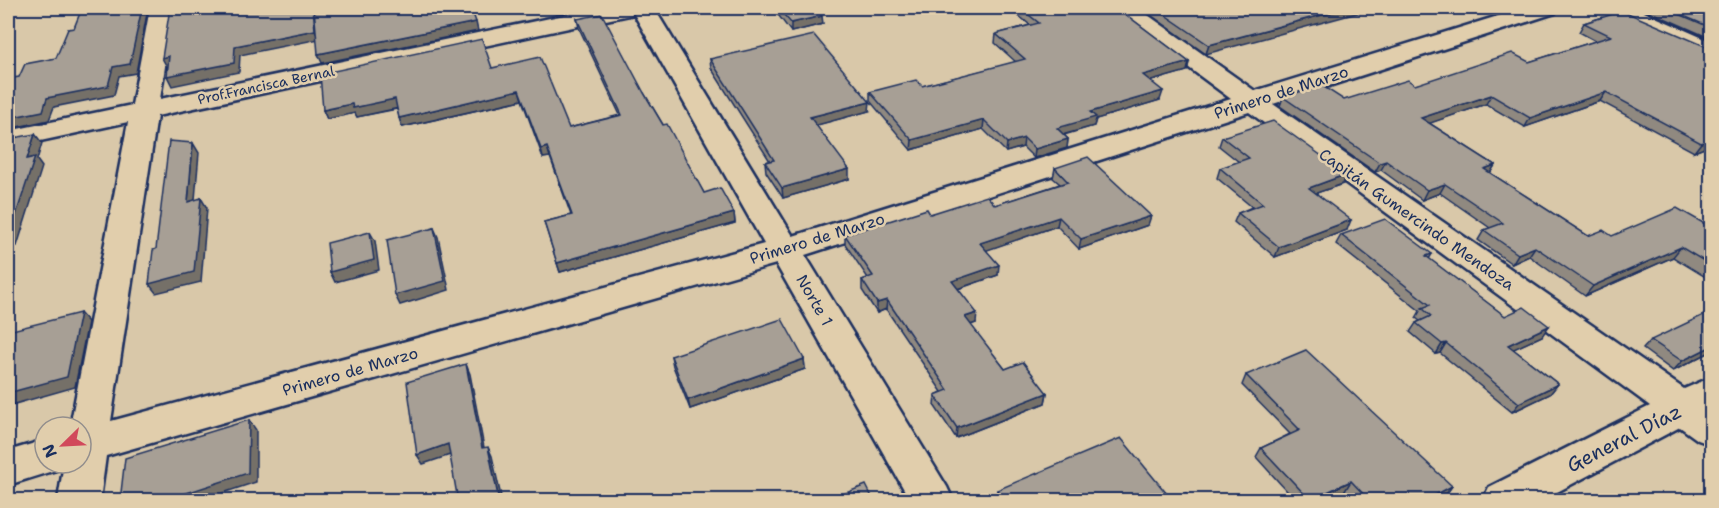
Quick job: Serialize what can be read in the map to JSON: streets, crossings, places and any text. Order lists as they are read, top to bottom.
{
  "streets": {
    "street": [
      "Prof.Francisca Bernal",
      "Primero de Marzo",
      "Capitán Gumercindo Mendoza",
      "Norte 1",
      "General Díaz"
    ]
  },
  "crossings": [
    ["Primero de Marzo", "Capitán Gumercindo Mendoza"],
    ["Primero de Marzo", "Norte 1"],
    ["Capitán Gumercindo Mendoza", "General Díaz"]
  ],
  "north": "bottom left"
}
